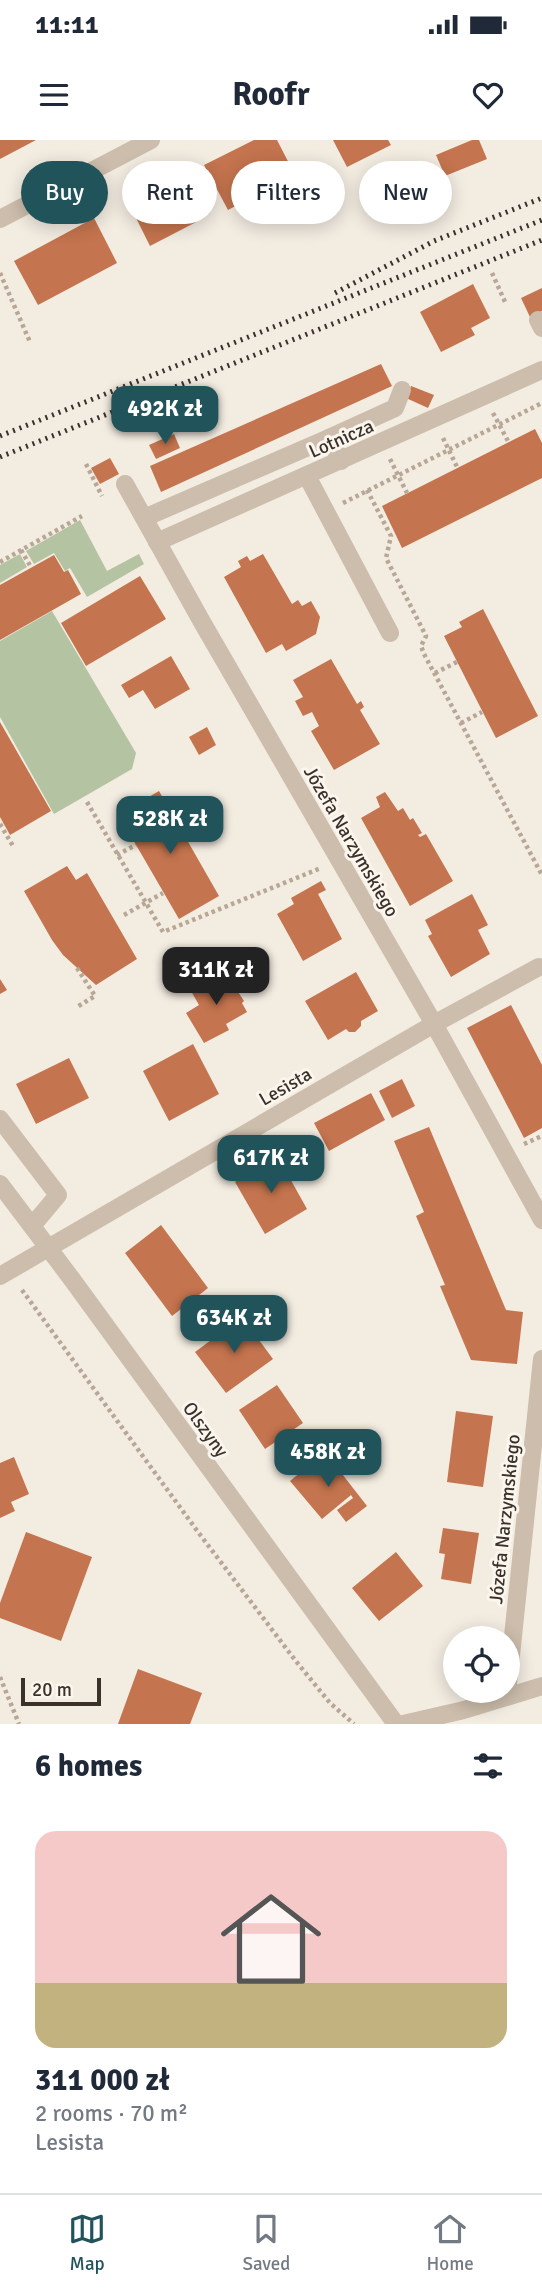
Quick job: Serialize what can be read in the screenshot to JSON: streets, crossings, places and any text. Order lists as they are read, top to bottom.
{
  "streets": {
    "street": [
      "Lotnicza",
      "Józefa Narzymskiego",
      "Lesista",
      "Olszyny"
    ]
  },
  "crossings": [
    ["Lotnicza", "Józefa Narzymskiego"],
    ["Józefa Narzymskiego", "Lesista"],
    ["Lesista", "Olszyny"]
  ],
  "scale_bar": "20 m",
  "page": {
    "status": "11:11",
    "header": "Roofr",
    "chip": [
      "Buy",
      "Rent",
      "Filters",
      "New"
    ],
    "price": [
      "492K zł",
      "528K zł",
      "311K zł",
      "617K zł",
      "634K zł",
      "458K zł"
    ],
    "scale": "20 m",
    "heading": "6 homes",
    "list": [
      {
        "name": "311 000 zł",
        "note": "2 rooms · 70 m² · Lesista"
      }
    ],
    "tabs": ["Map", "Saved", "Home"]
  }
}
